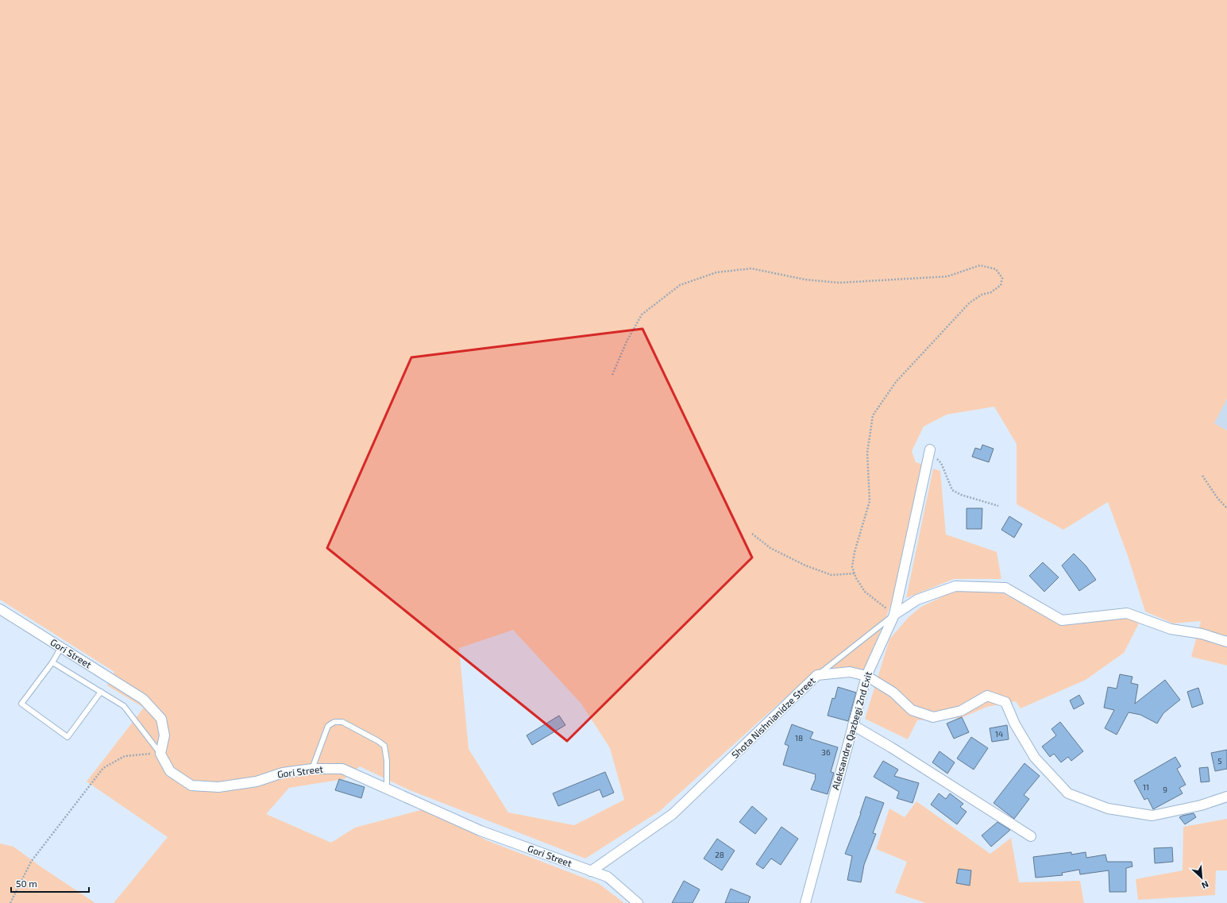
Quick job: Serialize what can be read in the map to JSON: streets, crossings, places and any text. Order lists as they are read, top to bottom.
{
  "streets": {
    "street": ["Gori Street", "Shota Nishnianidze Street", "Aleksandre Qazbegi 2nd Exit"]
  },
  "crossings": [
    ["Gori Street", "Shota Nishnianidze Street"],
    ["Shota Nishnianidze Street", "Aleksandre Qazbegi 2nd Exit"]
  ],
  "house_numbers": [
    "14",
    "18",
    "36",
    "5",
    "11",
    "9",
    "28"
  ],
  "scale_bar": "50 m",
  "north": "bottom right"
}
